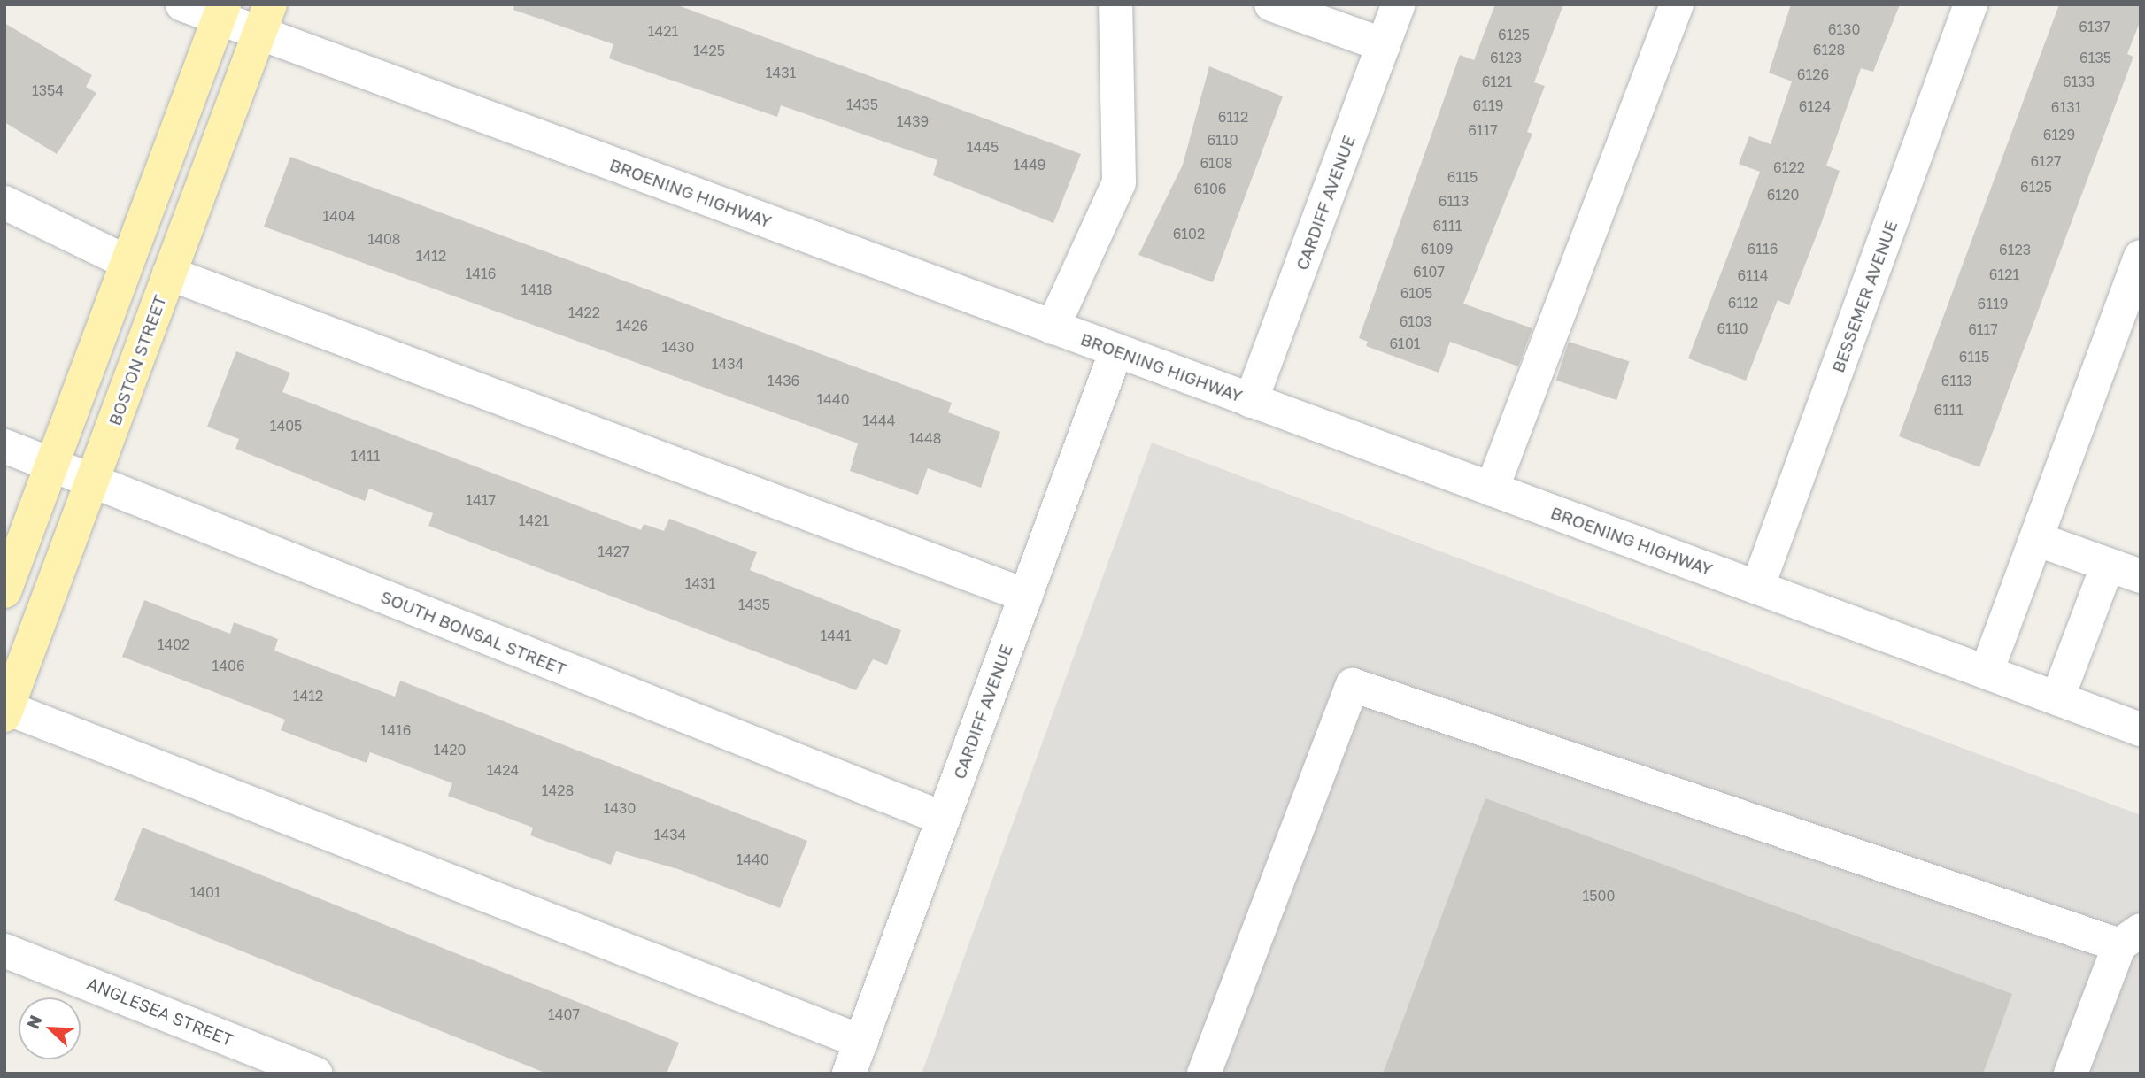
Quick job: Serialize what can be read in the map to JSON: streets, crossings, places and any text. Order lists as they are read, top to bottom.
{
  "streets": {
    "main road": ["BOSTON STREET"],
    "street": [
      "BROENING HIGHWAY",
      "CARDIFF AVENUE",
      "BESSEMER AVENUE",
      "SOUTH BONSAL STREET",
      "ANGLESEA STREET"
    ]
  },
  "crossings": [
    ["BROENING HIGHWAY", "CARDIFF AVENUE"],
    ["BROENING HIGHWAY", "BESSEMER AVENUE"],
    ["BROENING HIGHWAY", "BOSTON STREET"],
    ["CARDIFF AVENUE", "SOUTH BONSAL STREET"],
    ["BOSTON STREET", "SOUTH BONSAL STREET"]
  ],
  "house_numbers": [
    "6137",
    "6130",
    "1421",
    "6125",
    "6128",
    "1425",
    "6123",
    "6135",
    "1431",
    "6126",
    "6121",
    "6133",
    "1354",
    "1435",
    "6119",
    "6124",
    "6131",
    "6112",
    "1439",
    "6117",
    "6129",
    "6110",
    "1445",
    "6127",
    "6108",
    "1449",
    "6122",
    "6115",
    "6125",
    "6106",
    "6120",
    "6113",
    "1404",
    "6111",
    "6102",
    "1408",
    "6109",
    "6116",
    "6123",
    "1412",
    "6107",
    "1416",
    "6121",
    "6114",
    "1418",
    "6105",
    "6112",
    "6119",
    "1422",
    "6103",
    "1426",
    "6110",
    "6117",
    "6101",
    "1430",
    "6115",
    "1434",
    "1436",
    "6113",
    "1440",
    "6111",
    "1444",
    "1405",
    "1448",
    "1411",
    "1417",
    "1421",
    "1427",
    "1431",
    "1435",
    "1441",
    "1402",
    "1406",
    "1412",
    "1416",
    "1420",
    "1424",
    "1428",
    "1430",
    "1434",
    "1440",
    "1401",
    "1500",
    "1407"
  ],
  "north": "top left"
}
